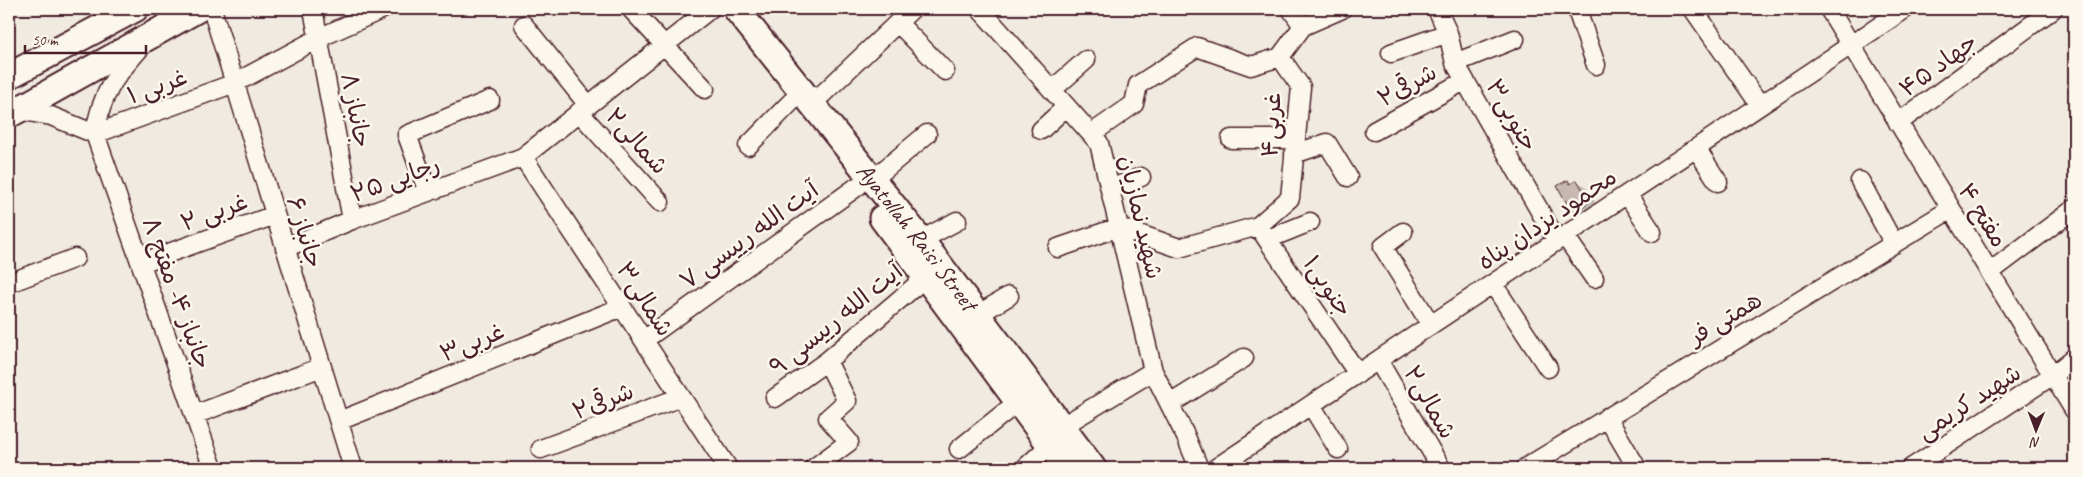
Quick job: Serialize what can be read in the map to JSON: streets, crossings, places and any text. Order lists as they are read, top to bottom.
{
  "streets": {
    "main road": ["Ayatollah Raisi Street"],
    "street": [
      "جهاد ۴۵",
      "شرقی۲",
      "غربی ۱",
      "جانباز ۸",
      "جنوبی۳",
      "غربی۴",
      "شمالی۲",
      "رجایی ۲۵",
      "غربی ۲",
      "مفتح ۴",
      "شهید نمازیان",
      "محمود یزدان پناه",
      "جانباز ۶",
      "آیت الله رییسی ۷",
      "جنوبی۱",
      "جانباز ۴- مفتح ۸",
      "شمالی۳",
      "همتی فر",
      "آیت الله رییسی ۹",
      "غربی۳",
      "شهید کریمی"
    ]
  },
  "crossings": [
    ["جهاد ۴۵", "مفتح ۴"],
    ["شرقی۲", "جنوبی۳"],
    ["شرقی۲", "شمالی۳"],
    ["غربی ۱", "جانباز ۸"],
    ["غربی ۱", "جانباز ۶"],
    ["غربی ۱", "جانباز ۴- مفتح ۸"],
    ["جانباز ۸", "رجایی ۲۵"],
    ["جنوبی۳", "محمود یزدان پناه"],
    ["غربی۴", "جنوبی۱"],
    ["شمالی۲", "رجایی ۲۵"],
    ["شمالی۲", "محمود یزدان پناه"],
    ["رجایی ۲۵", "جانباز ۶"],
    ["رجایی ۲۵", "شمالی۳"],
    ["غربی ۲", "جانباز ۶"],
    ["غربی ۲", "جانباز ۴- مفتح ۸"],
    ["مفتح ۴", "محمود یزدان پناه"],
    ["مفتح ۴", "همتی فر"],
    ["مفتح ۴", "شهید کریمی"],
    ["محمود یزدان پناه", "جنوبی۱"],
    ["جانباز ۶", "غربی۳"],
    ["آیت الله رییسی ۷", "Ayatollah Raisi Street"],
    ["آیت الله رییسی ۷", "شمالی۳"],
    ["Ayatollah Raisi Street", "آیت الله رییسی ۹"],
    ["شمالی۳", "غربی۳"]
  ],
  "scale_bar": "50 m",
  "north": "bottom"
}
